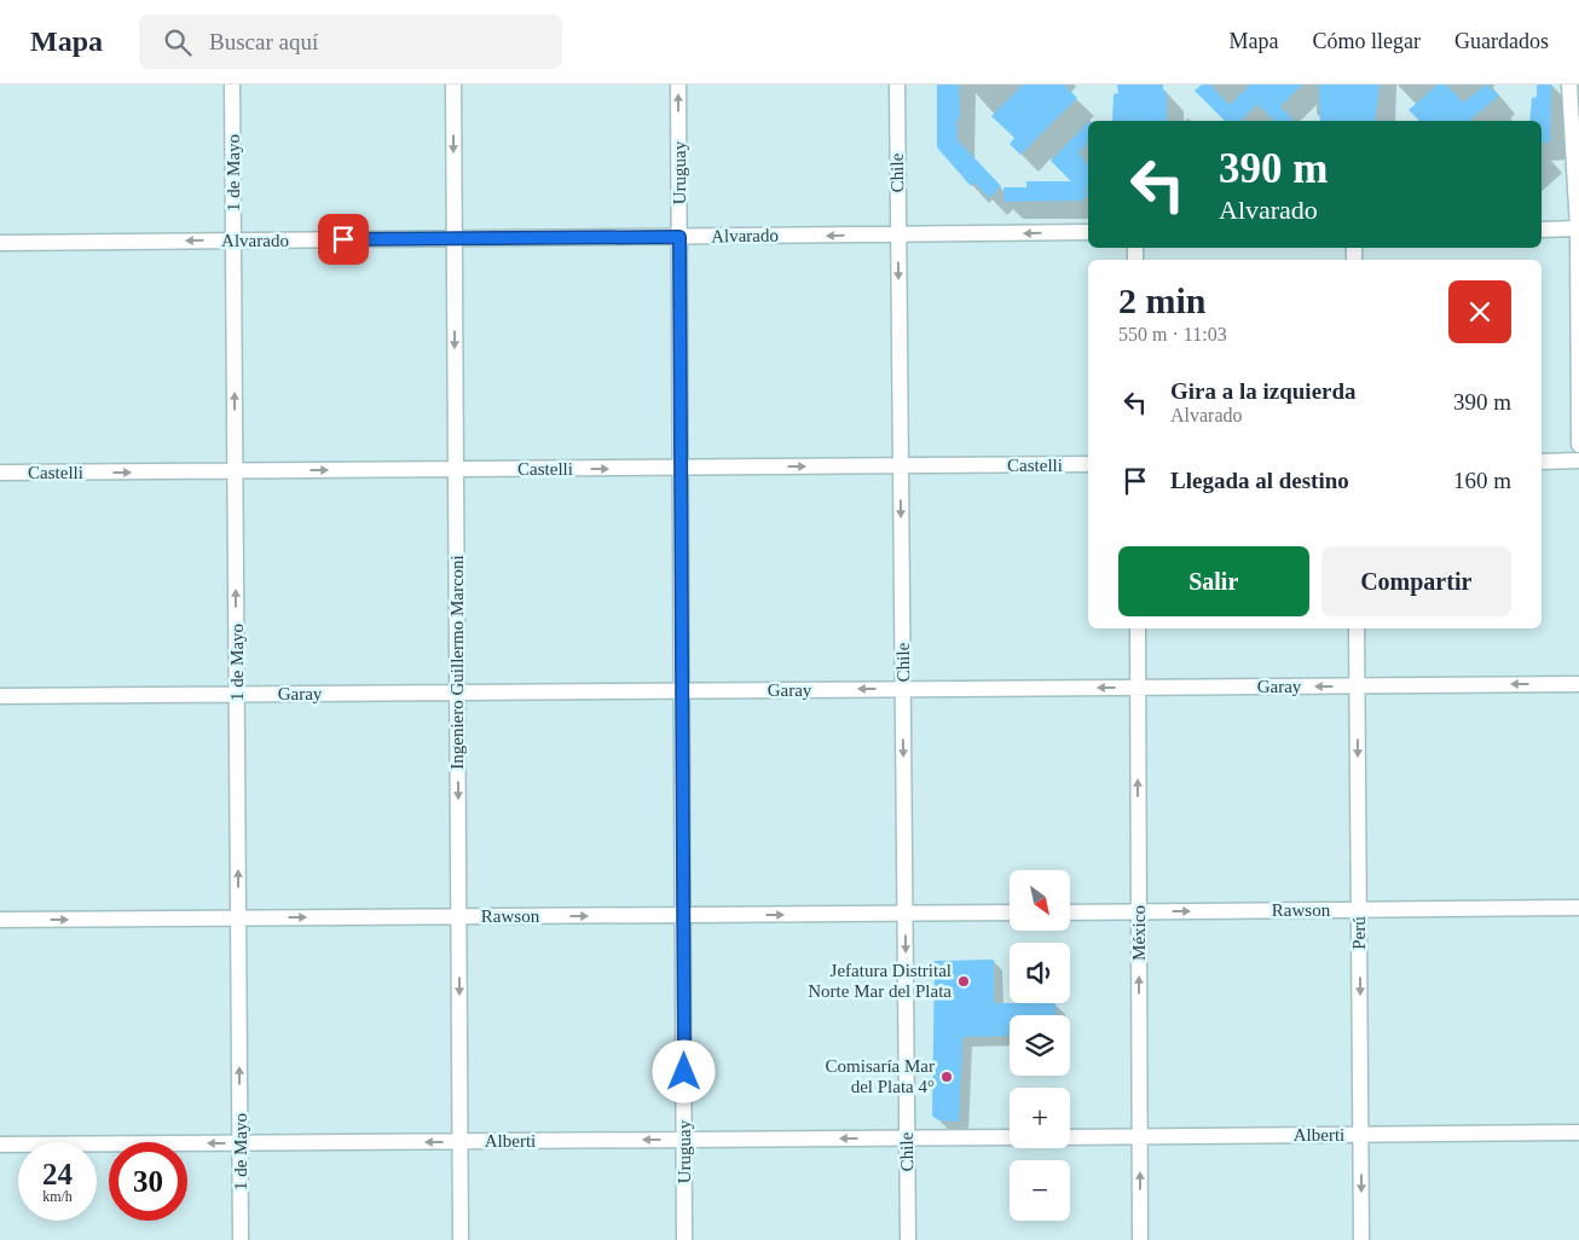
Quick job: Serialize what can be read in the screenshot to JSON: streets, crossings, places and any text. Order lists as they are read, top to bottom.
{
  "streets": {
    "street": [
      "1 de Mayo",
      "Uruguay",
      "Chile",
      "Alvarado",
      "Castelli",
      "Ingeniero Guillermo Marconi",
      "Garay",
      "Rawson",
      "México",
      "Perú",
      "Alberti"
    ]
  },
  "crossings": [
    ["1 de Mayo", "Alvarado"],
    ["1 de Mayo", "Castelli"],
    ["1 de Mayo", "Garay"],
    ["1 de Mayo", "Rawson"],
    ["1 de Mayo", "Alberti"],
    ["Uruguay", "Alvarado"],
    ["Uruguay", "Castelli"],
    ["Uruguay", "Garay"],
    ["Uruguay", "Rawson"],
    ["Uruguay", "Alberti"],
    ["Chile", "Alvarado"],
    ["Chile", "Castelli"],
    ["Chile", "Garay"],
    ["Chile", "Rawson"],
    ["Chile", "Alberti"],
    ["Alvarado", "Ingeniero Guillermo Marconi"],
    ["Castelli", "Ingeniero Guillermo Marconi"],
    ["Ingeniero Guillermo Marconi", "Garay"],
    ["Ingeniero Guillermo Marconi", "Rawson"],
    ["Ingeniero Guillermo Marconi", "Alberti"],
    ["Garay", "México"],
    ["Garay", "Perú"],
    ["Rawson", "México"],
    ["Rawson", "Perú"],
    ["México", "Alberti"],
    ["Perú", "Alberti"]
  ],
  "one_way": [
    "1 de Mayo",
    "Chile",
    "Alvarado",
    "Castelli",
    "Ingeniero Guillermo Marconi",
    "Garay",
    "Rawson",
    "México",
    "Perú",
    "Alberti"
  ],
  "places": ["Jefatura Distrital Norte Mar del Plata", "Comisaría Mar del Plata 4°"],
  "north": "bottom right",
  "page": {
    "header": "Mapa",
    "search": "Buscar aquí",
    "nav": ["Mapa", "Cómo llegar", "Guardados"],
    "turn": ["390 m", "Alvarado"],
    "heading": ["2 min", "550 m · 11:03"],
    "list": [
      {
        "name": "Gira a la izquierda",
        "note": "Alvarado",
        "value": "390 m"
      },
      {
        "name": "Llegada al destino",
        "value": "160 m"
      }
    ],
    "buttons": ["Salir", "Compartir"],
    "map_buttons": ["+", "−"],
    "speed": "24 km/h",
    "limit": "30"
  }
}
